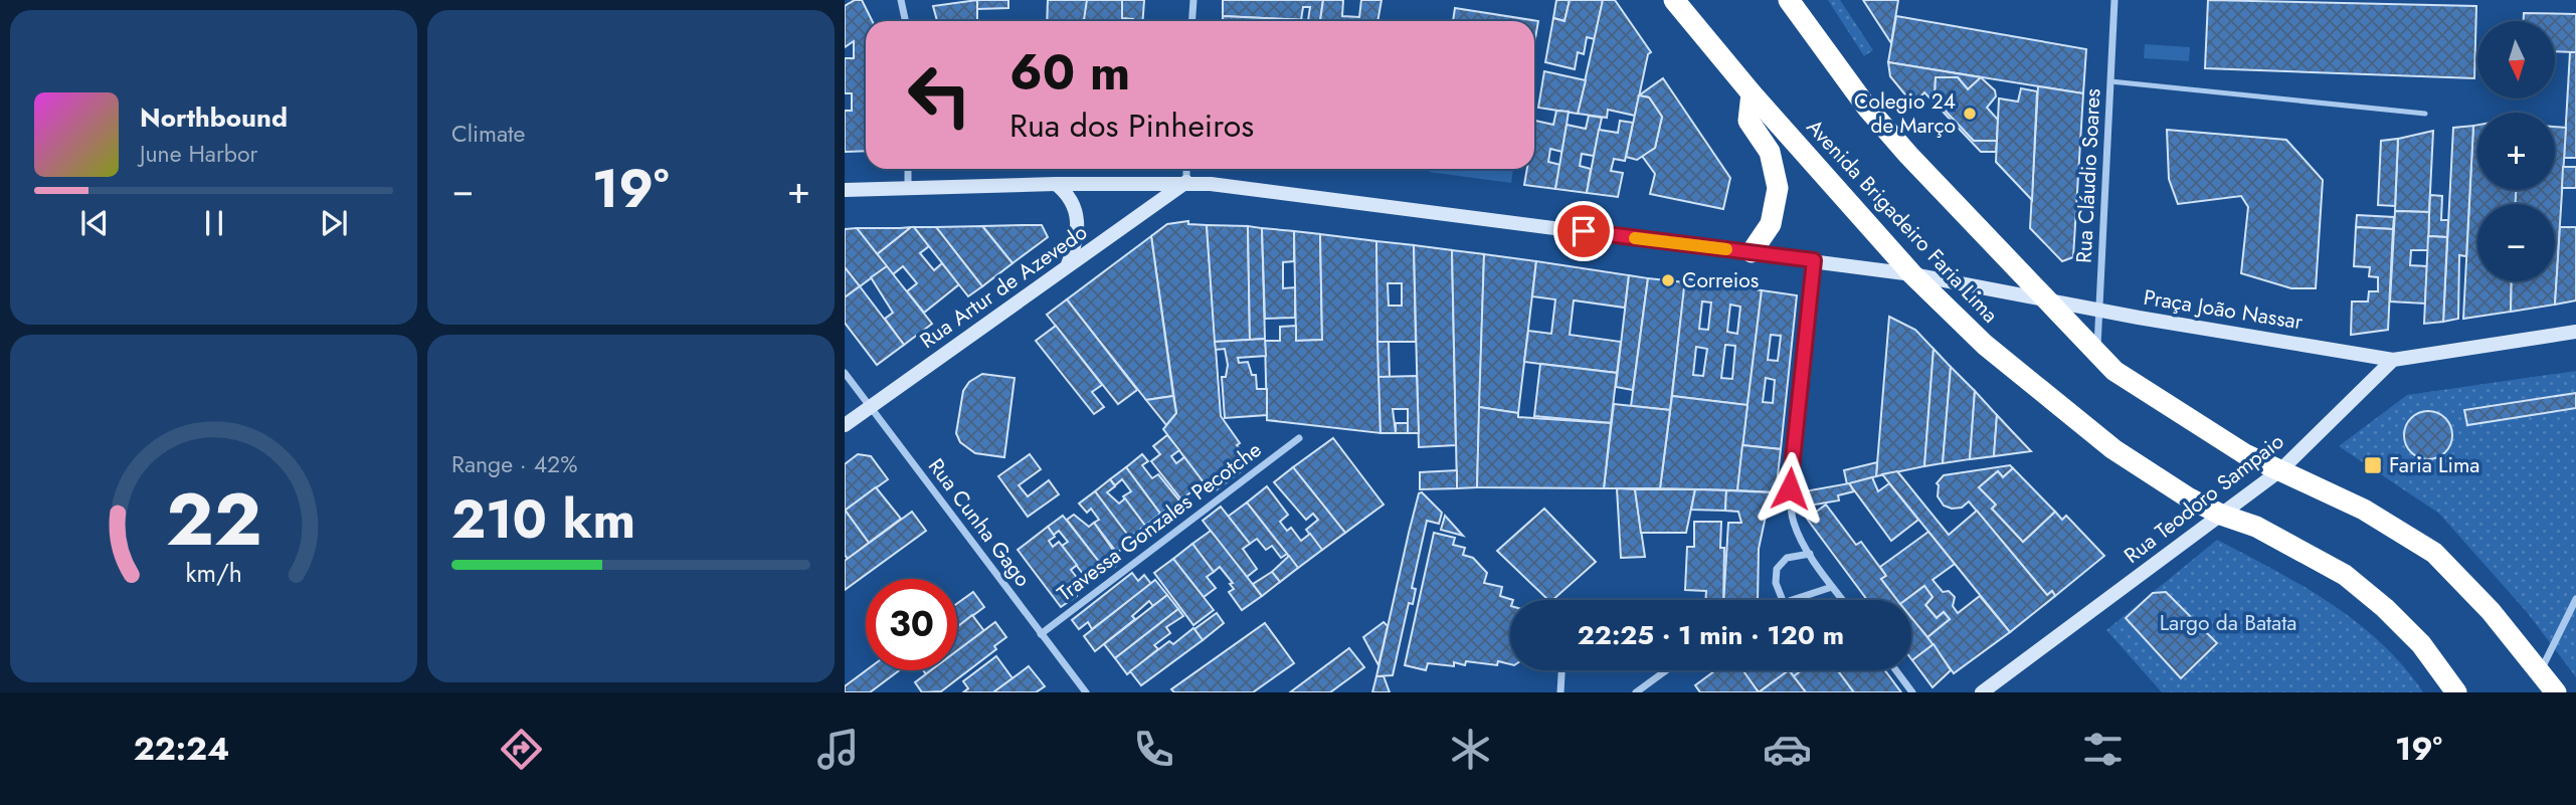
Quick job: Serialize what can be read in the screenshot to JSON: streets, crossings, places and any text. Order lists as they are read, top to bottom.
{
  "streets": {
    "highway": ["Avenida Brigadeiro Faria Lima"],
    "main road": ["Rua Artur de Azevedo", "Praça João Nassar", "Rua Teodoro Sampaio"],
    "street": ["Rua Cláudio Soares", "Travessa Gonzales Pecotche", "Rua Cunha Gago"]
  },
  "crossings": [
    ["Rua Cláudio Soares", "Praça João Nassar"],
    ["Avenida Brigadeiro Faria Lima", "Praça João Nassar"],
    ["Avenida Brigadeiro Faria Lima", "Rua Teodoro Sampaio"],
    ["Rua Artur de Azevedo", "Praça João Nassar"],
    ["Rua Artur de Azevedo", "Rua Cunha Gago"],
    ["Praça João Nassar", "Rua Teodoro Sampaio"],
    ["Travessa Gonzales Pecotche", "Rua Cunha Gago"]
  ],
  "parks": ["Largo da Batata"],
  "places": {
    "other": ["Colegio 24 de Março", "Correios"],
    "transit": ["Faria Lima"]
  },
  "north": "bottom",
  "page": {
    "tile": [
      "Climate",
      ["Range · 42%", "210 km"]
    ],
    "map_buttons": ["+", "−"],
    "turn": ["60 m", "Rua dos Pinheiros"],
    "song": ["Northbound", "June Harbor"],
    "heat": ["−", "19°", "+"],
    "limit": "30",
    "trip": "22:25 · 1 min · 120 m",
    "tabs": ["22:24", "19°"],
    "gauge": ["22", "km/h"]
  }
}
